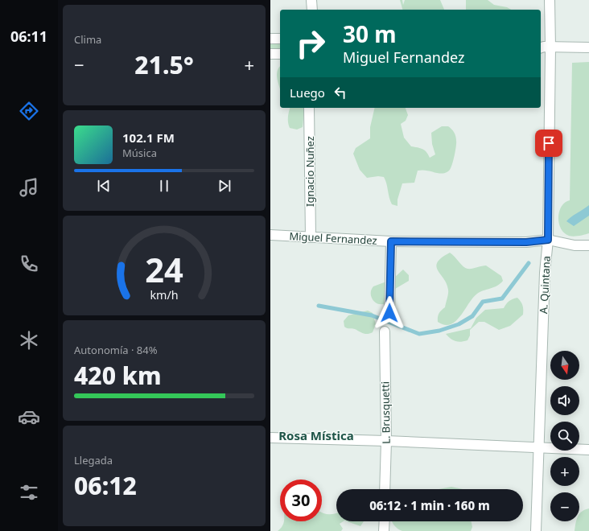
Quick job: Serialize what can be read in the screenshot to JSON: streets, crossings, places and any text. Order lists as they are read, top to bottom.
{
  "streets": {
    "street": [
      "Ignacio Nuñez",
      "Miguel Fernandez",
      "A. Quintana",
      "L. Brusquetti"
    ]
  },
  "crossings": [
    ["Ignacio Nuñez", "Miguel Fernandez"],
    ["Miguel Fernandez", "A. Quintana"]
  ],
  "districts": ["Rosa Mística"],
  "north": "bottom",
  "page": {
    "tabs": "06:11",
    "tile": [
      "Clima",
      ["Autonomía · 84%", "420 km"],
      ["Llegada", "06:12"]
    ],
    "turn": ["30 m", "Miguel Fernandez"],
    "heat": ["−", "21.5°", "+"],
    "then": "Luego",
    "song": ["102.1 FM", "Música"],
    "map_buttons": ["+", "−"],
    "limit": "30",
    "trip": "06:12 · 1 min · 160 m",
    "gauge": ["24", "km/h"]
  }
}
